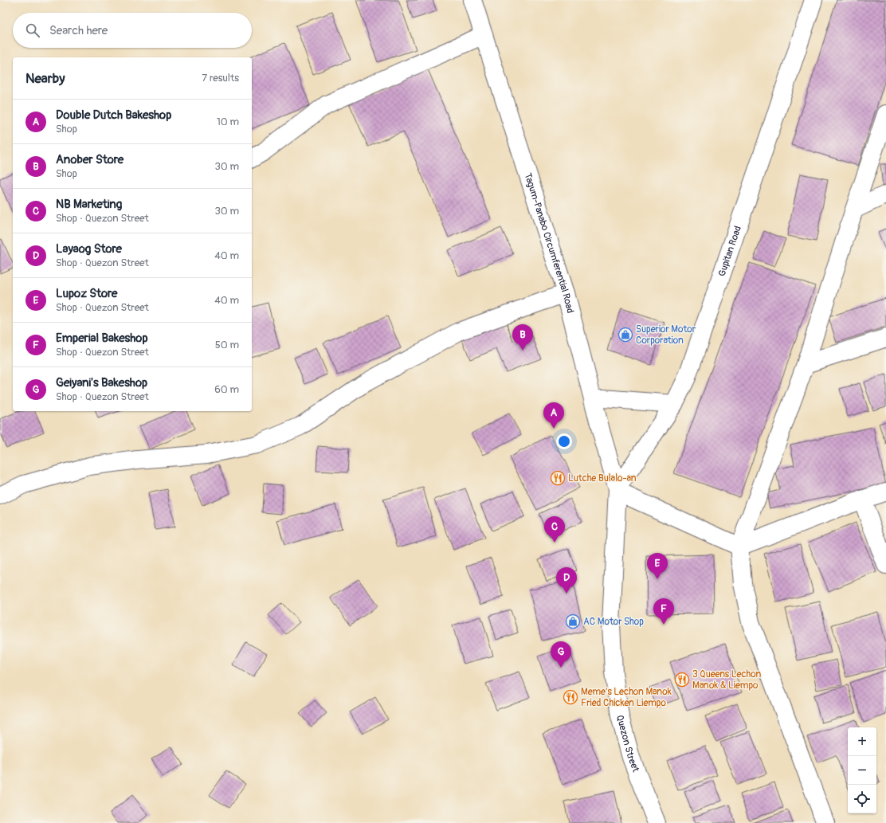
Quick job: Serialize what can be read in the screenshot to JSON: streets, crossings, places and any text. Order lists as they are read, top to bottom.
{
  "streets": {
    "main road": ["Tagum-Panabo Circumferential Road", "Gupitan Road", "Quezon Street"]
  },
  "crossings": [
    ["Tagum-Panabo Circumferential Road", "Gupitan Road"],
    ["Tagum-Panabo Circumferential Road", "Quezon Street"],
    ["Gupitan Road", "Quezon Street"]
  ],
  "places": {
    "shop": ["Superior Motor Corporation", "AC Motor Shop"],
    "restaurant": ["Lutche Bulalo-an", "3 Queens Lechon Manok & Liempo", "Meme's Lechon Manok Fried Chicken Liempo"]
  },
  "page": {
    "search": "Search here",
    "heading": ["Nearby", "7 results"],
    "list": [
      {
        "mark": "A",
        "name": "Double Dutch Bakeshop",
        "note": "Shop",
        "value": "10 m"
      },
      {
        "mark": "B",
        "name": "Anober Store",
        "note": "Shop",
        "value": "30 m"
      },
      {
        "mark": "C",
        "name": "NB Marketing",
        "note": "Shop · Quezon Street",
        "value": "30 m"
      },
      {
        "mark": "D",
        "name": "Layaog Store",
        "note": "Shop · Quezon Street",
        "value": "40 m"
      },
      {
        "mark": "E",
        "name": "Lupoz Store",
        "note": "Shop · Quezon Street",
        "value": "40 m"
      },
      {
        "mark": "F",
        "name": "Emperial Bakeshop",
        "note": "Shop · Quezon Street",
        "value": "50 m"
      },
      {
        "mark": "G",
        "name": "Geiyani's Bakeshop",
        "note": "Shop · Quezon Street",
        "value": "60 m"
      }
    ],
    "pins": [
      "B",
      "A",
      "C",
      "E",
      "D",
      "F",
      "G"
    ],
    "map_buttons": ["+", "−"]
  }
}
